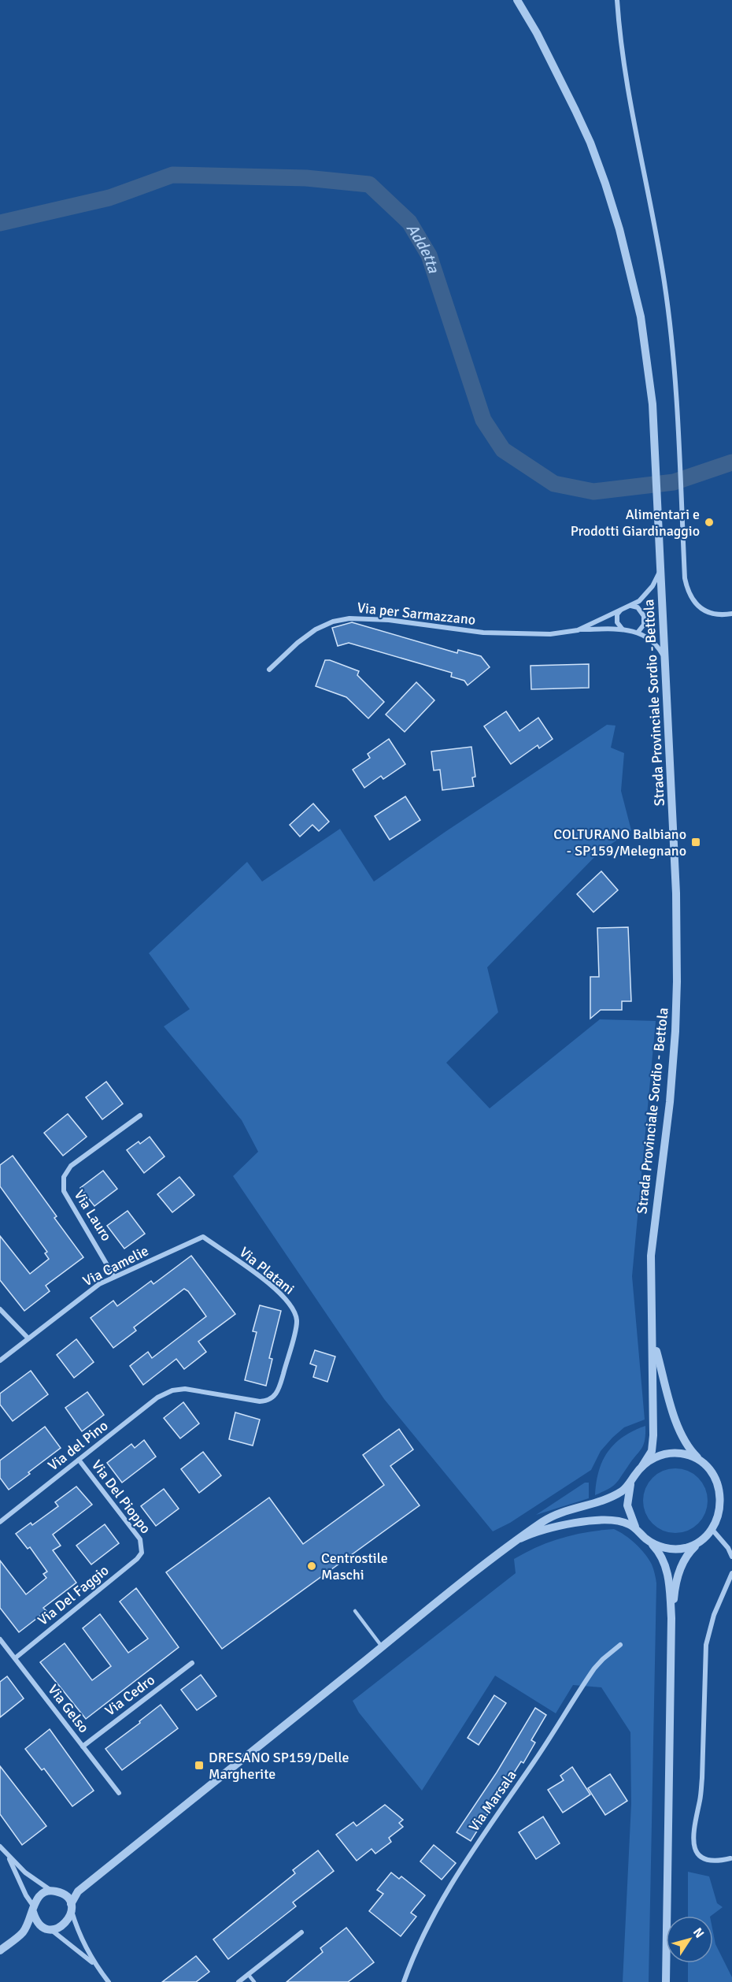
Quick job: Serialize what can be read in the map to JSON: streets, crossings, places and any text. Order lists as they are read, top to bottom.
{
  "streets": {
    "street": [
      "Via per Sarmazzano",
      "Strada Provinciale Sordio - Bettola",
      "Via Lauro",
      "Via Camelie",
      "Via Platani",
      "Via del Pino",
      "Via Del Pioppo",
      "Via Del Faggio",
      "Via Cedro",
      "Via Gelso",
      "Via Marsala"
    ]
  },
  "crossings": [
    ["Via Lauro", "Via Camelie"],
    ["Via Camelie", "Via Platani"],
    ["Via Platani", "Via del Pino"],
    ["Via del Pino", "Via Del Pioppo"],
    ["Via Del Pioppo", "Via Del Faggio"],
    ["Via Del Faggio", "Via Gelso"],
    ["Via Cedro", "Via Gelso"]
  ],
  "water": ["Addetta"],
  "places": {
    "other": ["Alimentari e Prodotti Giardinaggio", "Centrostile Maschi"],
    "transit": ["COLTURANO Balbiano - SP159/Melegnano", "DRESANO SP159/Delle Margherite"]
  },
  "north": "top right"
}
